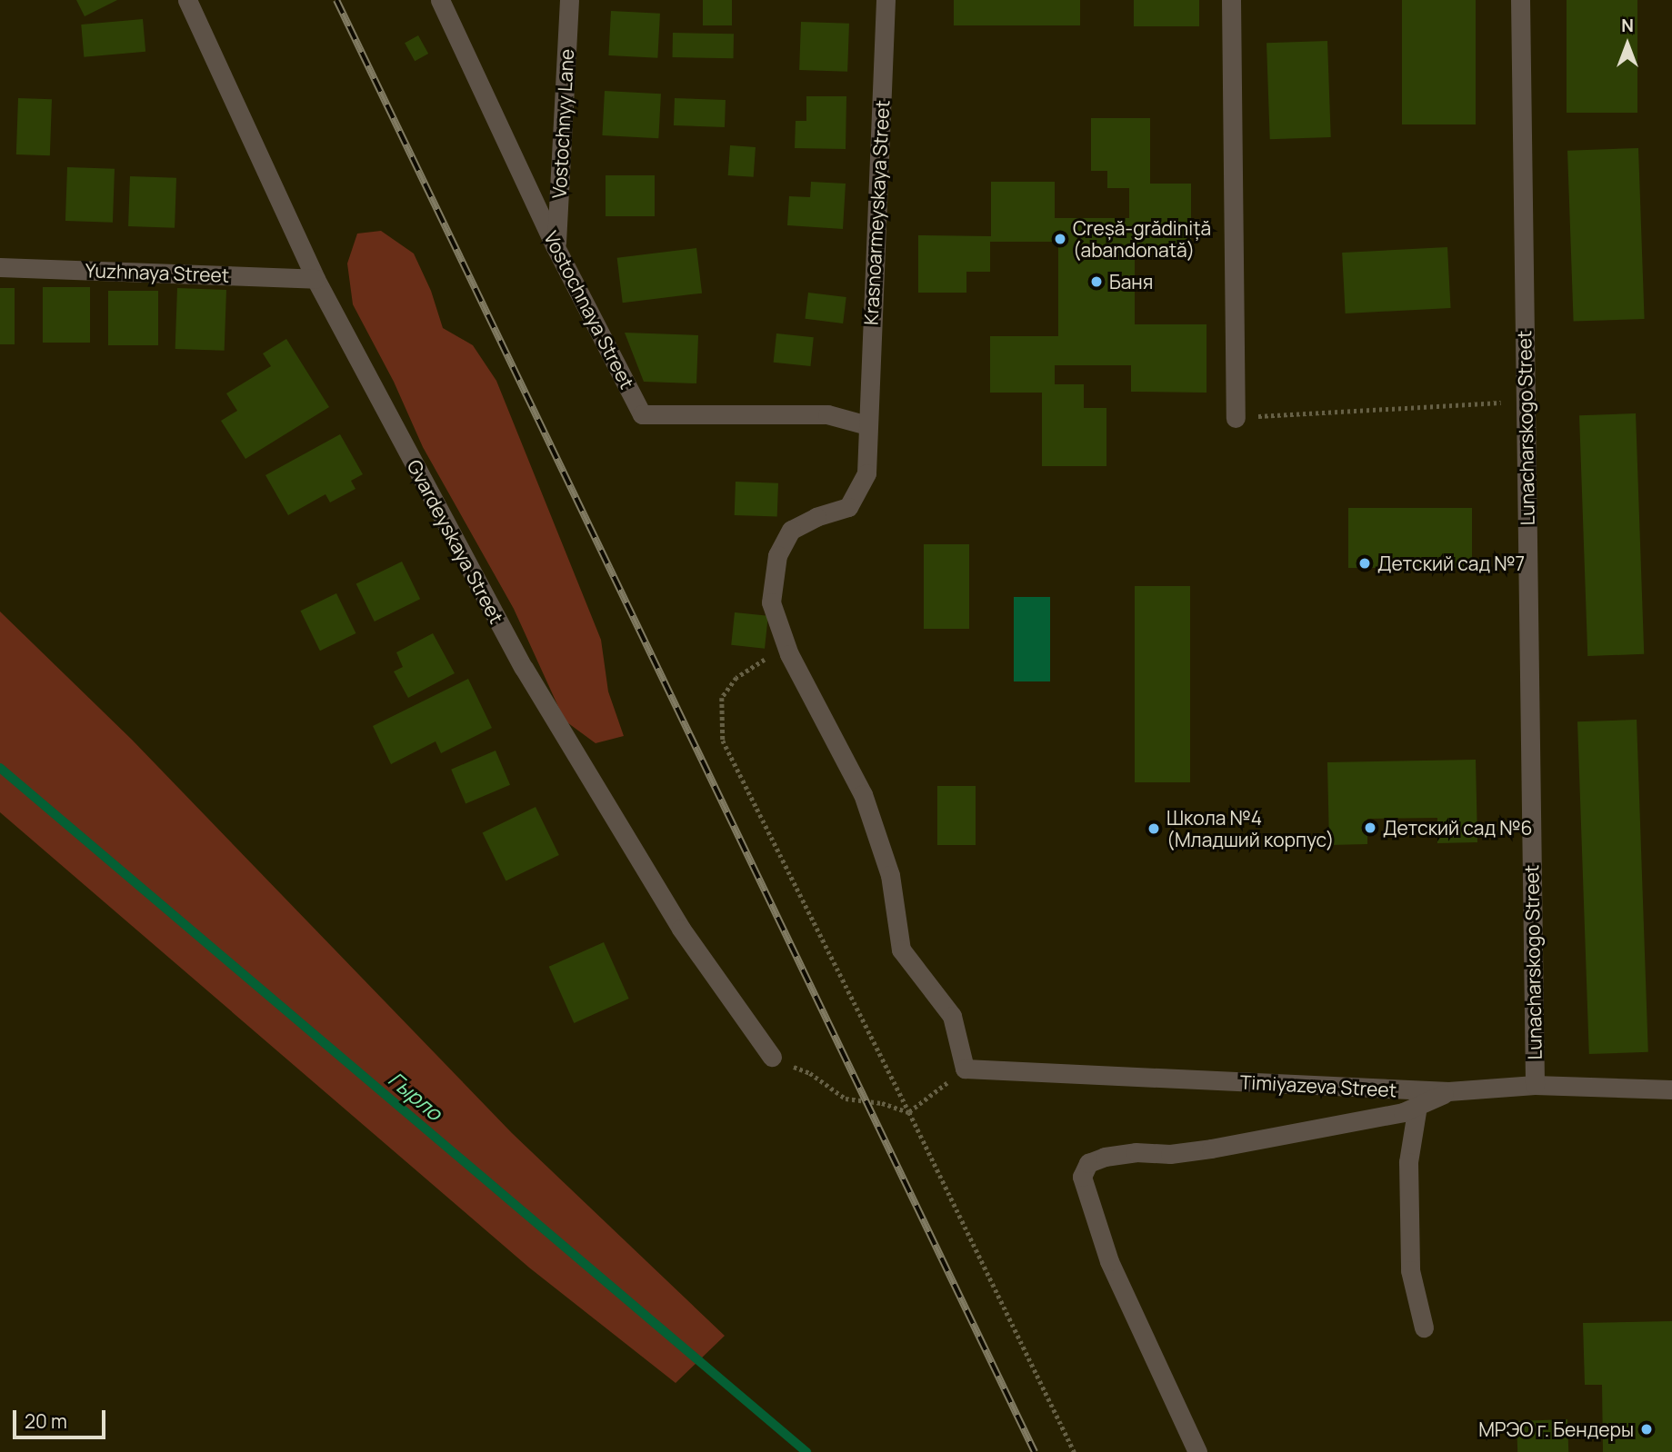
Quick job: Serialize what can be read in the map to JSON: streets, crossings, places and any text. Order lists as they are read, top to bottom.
{
  "streets": {
    "street": [
      "Vostochnyy Lane",
      "Krasnoarmeyskaya Street",
      "Yuzhnaya Street",
      "Vostochnaya Street",
      "Lunacharskogo Street",
      "Gvardeyskaya Street",
      "Timiyazeva Street"
    ]
  },
  "crossings": [
    ["Vostochnyy Lane", "Vostochnaya Street"],
    ["Krasnoarmeyskaya Street", "Vostochnaya Street"],
    ["Krasnoarmeyskaya Street", "Timiyazeva Street"],
    ["Yuzhnaya Street", "Gvardeyskaya Street"],
    ["Lunacharskogo Street", "Timiyazeva Street"]
  ],
  "water": ["Гырло"],
  "places": [
    "Creșă-grădiniță (abandonată)",
    "Баня",
    "Детский сад №7",
    "Детский сад №6",
    "Школа №4 (Младший корпус)",
    "МРЭО г. Бендеры"
  ],
  "scale_bar": "20 m",
  "north": "top"
}
